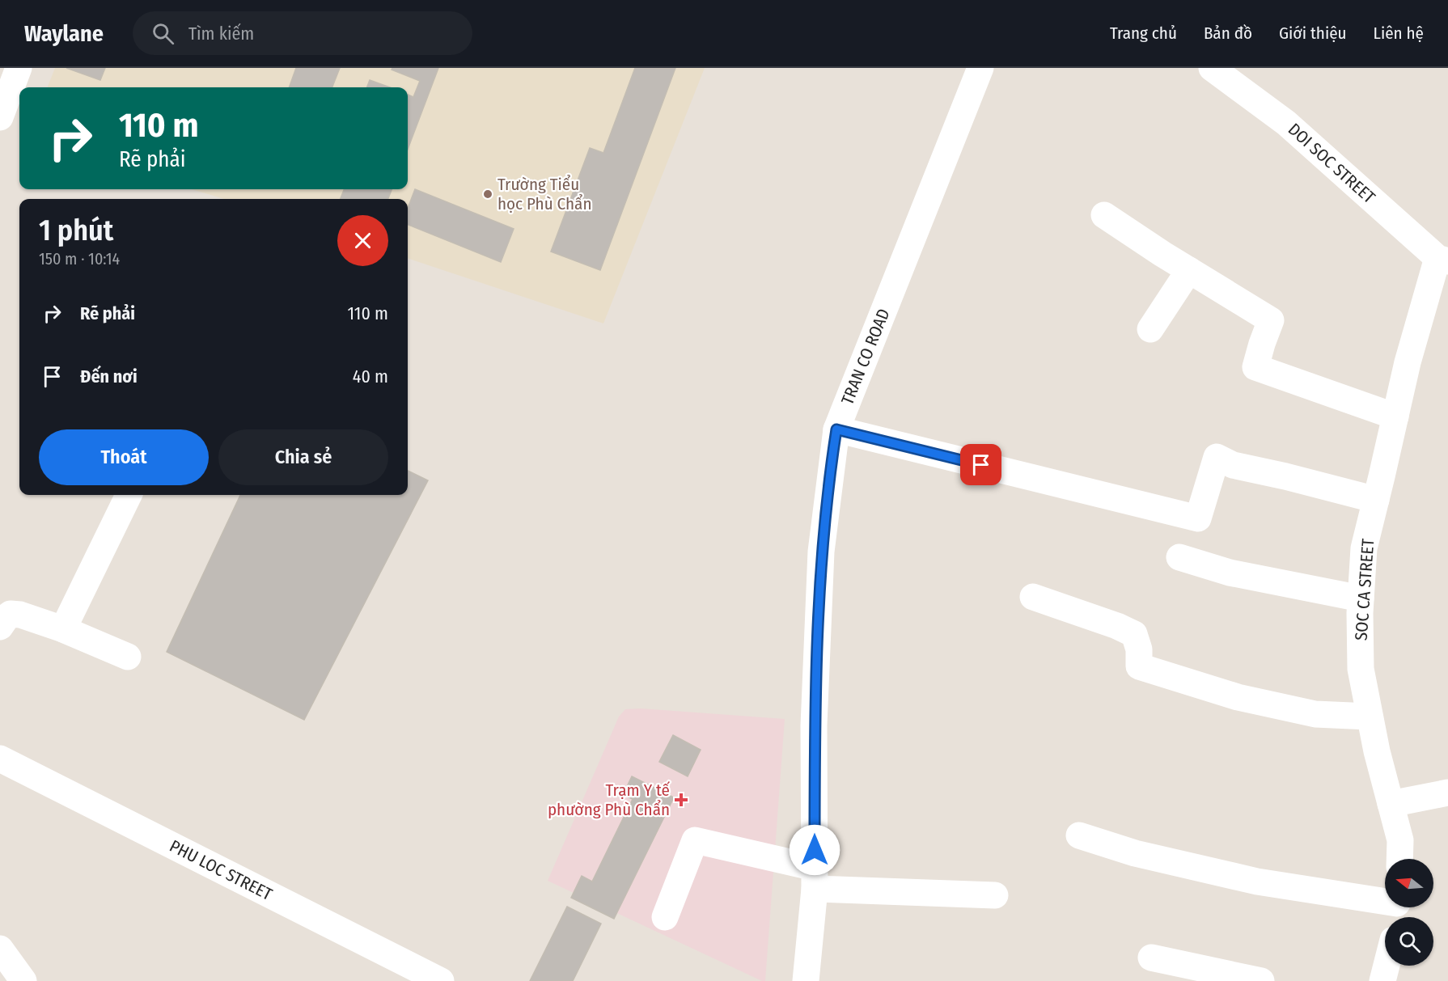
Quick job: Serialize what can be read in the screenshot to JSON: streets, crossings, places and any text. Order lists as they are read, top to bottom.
{
  "streets": {
    "street": [
      "DOI SOC STREET",
      "TRAN CO ROAD",
      "SOC CA STREET",
      "PHU LOC STREET"
    ]
  },
  "crossings": [
    ["DOI SOC STREET", "SOC CA STREET"]
  ],
  "places": {
    "other": ["Trường Tiểu học Phù Chẩn"],
    "health": ["Trạm Y tế phường Phù Chẩn"]
  },
  "north": "left",
  "page": {
    "header": "Waylane",
    "search": "Tìm kiếm",
    "nav": [
      "Trang chủ",
      "Bản đồ",
      "Giới thiệu",
      "Liên hệ"
    ],
    "turn": ["110 m", "Rẽ phải"],
    "heading": ["1 phút", "150 m · 10:14"],
    "list": [
      {
        "name": "Rẽ phải",
        "value": "110 m"
      },
      {
        "name": "Đến nơi",
        "value": "40 m"
      }
    ],
    "buttons": ["Thoát", "Chia sẻ"]
  }
}
